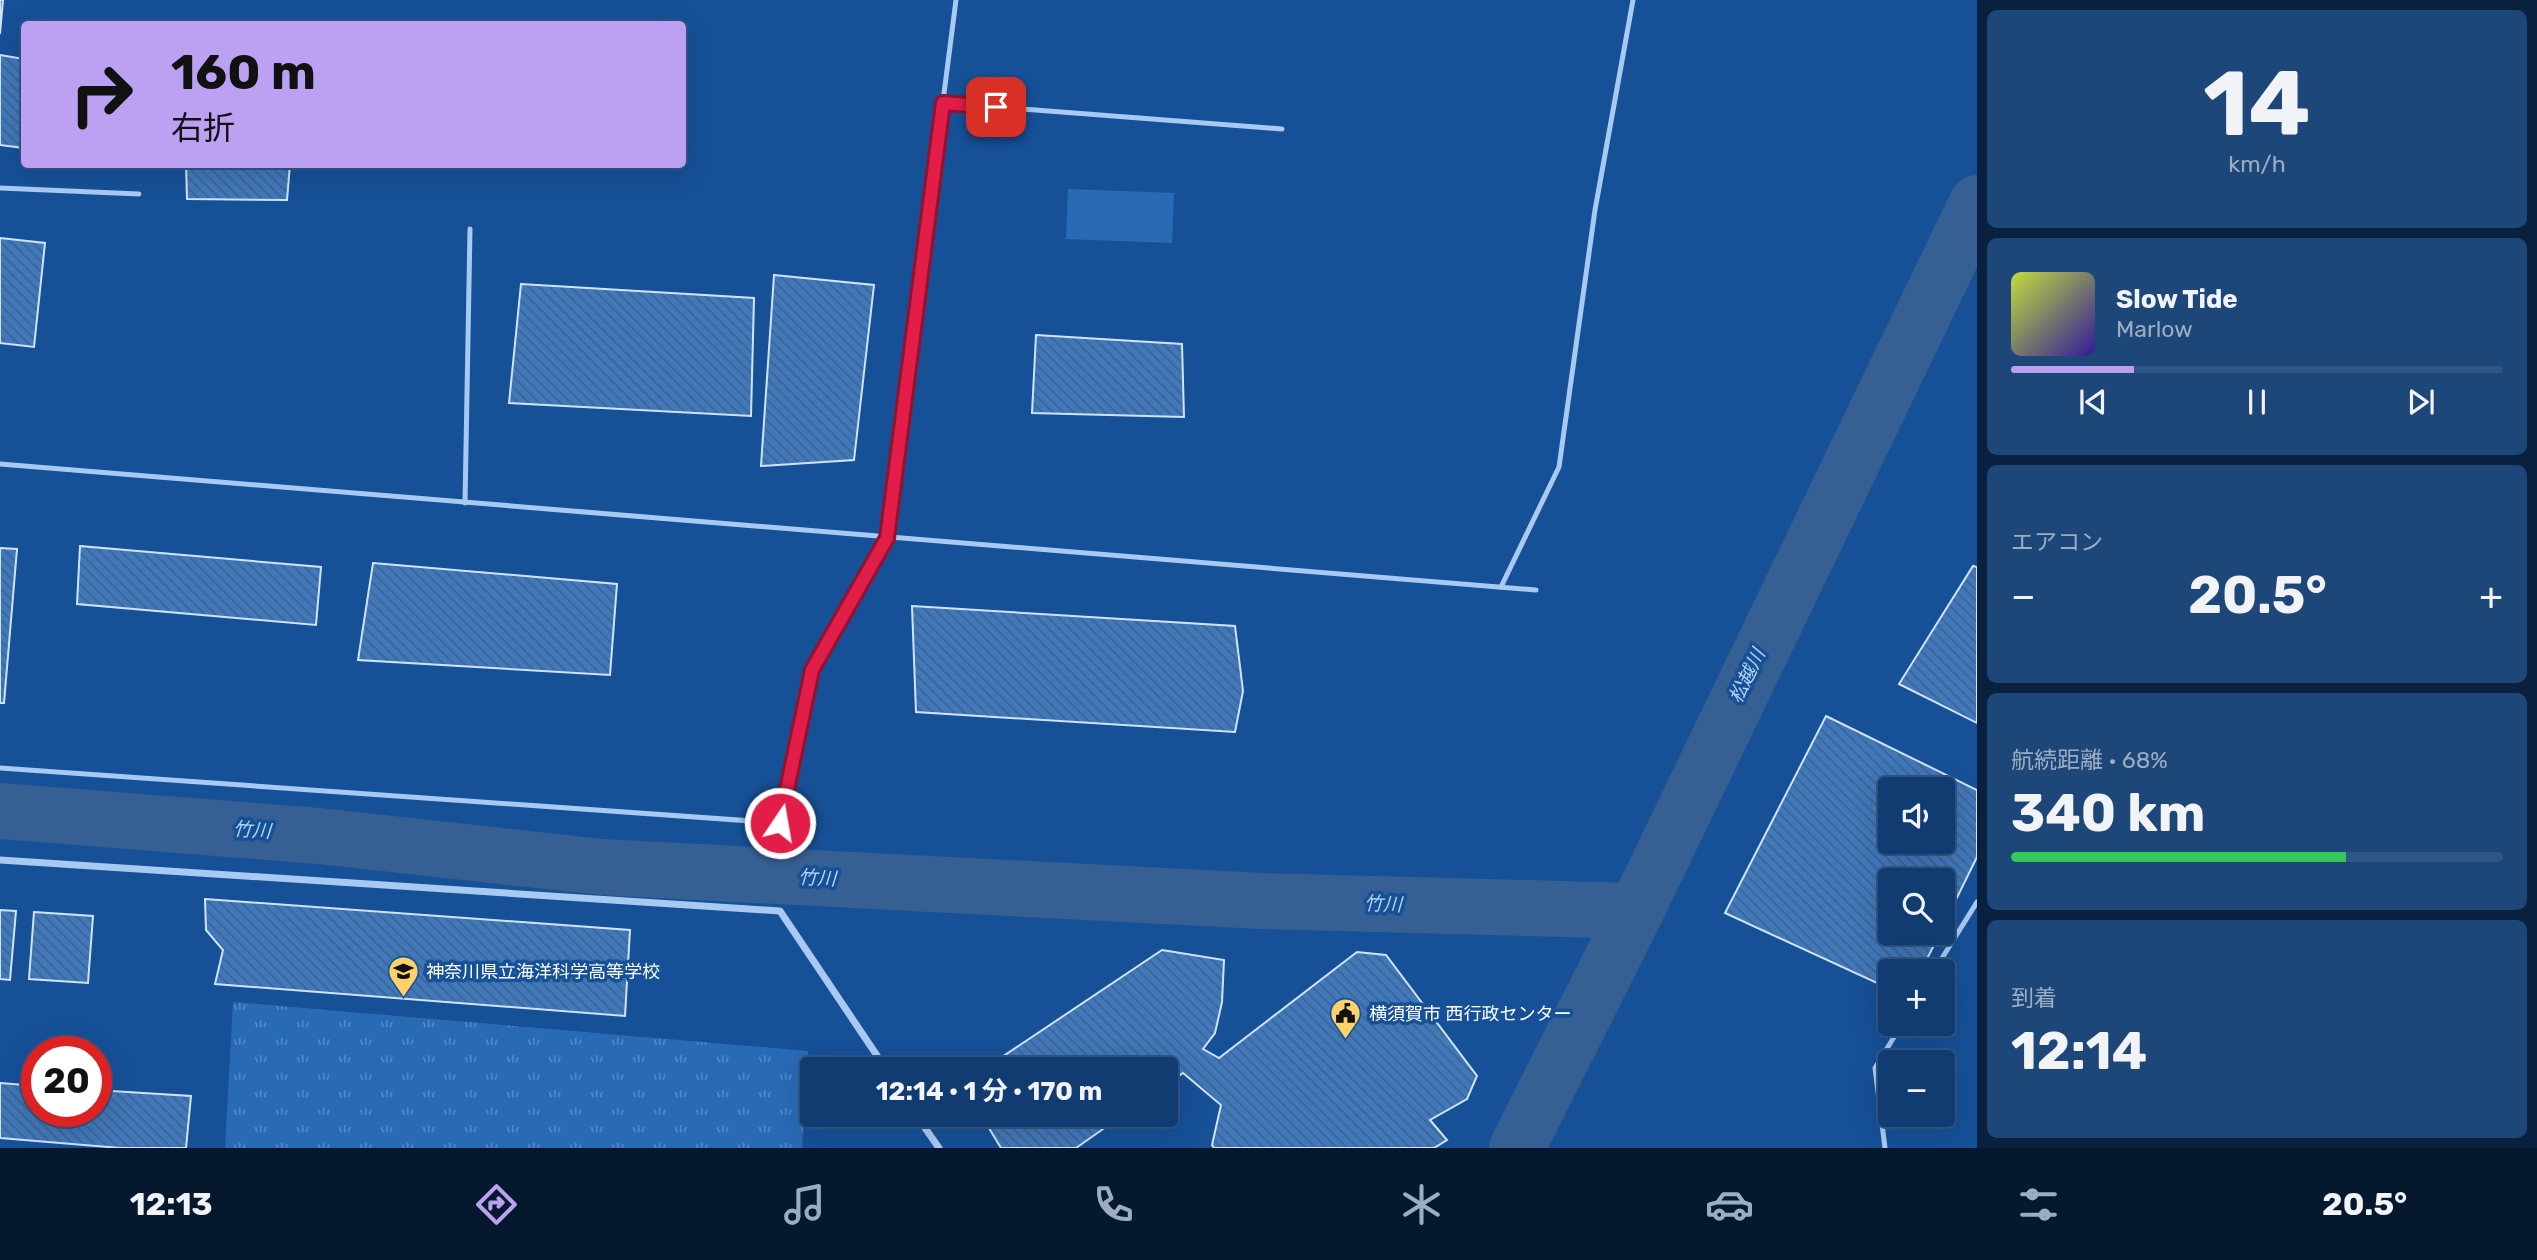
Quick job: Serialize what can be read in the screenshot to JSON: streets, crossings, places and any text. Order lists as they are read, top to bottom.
{
  "water": ["松越川", "竹川"],
  "places": {
    "school or university": ["神奈川県立海洋科学高等学校"],
    "public building": ["横須賀市 西行政センター"]
  },
  "page": {
    "tile": [
      ["14", "km/h"],
      "エアコン",
      ["航続距離 · 68%", "340 km"],
      ["到着", "12:14"]
    ],
    "turn": ["160 m", "右折"],
    "song": ["Slow Tide", "Marlow"],
    "heat": ["−", "20.5°", "+"],
    "map_buttons": ["+", "−"],
    "limit": "20",
    "trip": "12:14 · 1 分 · 170 m",
    "tabs": ["12:13", "20.5°"]
  }
}
